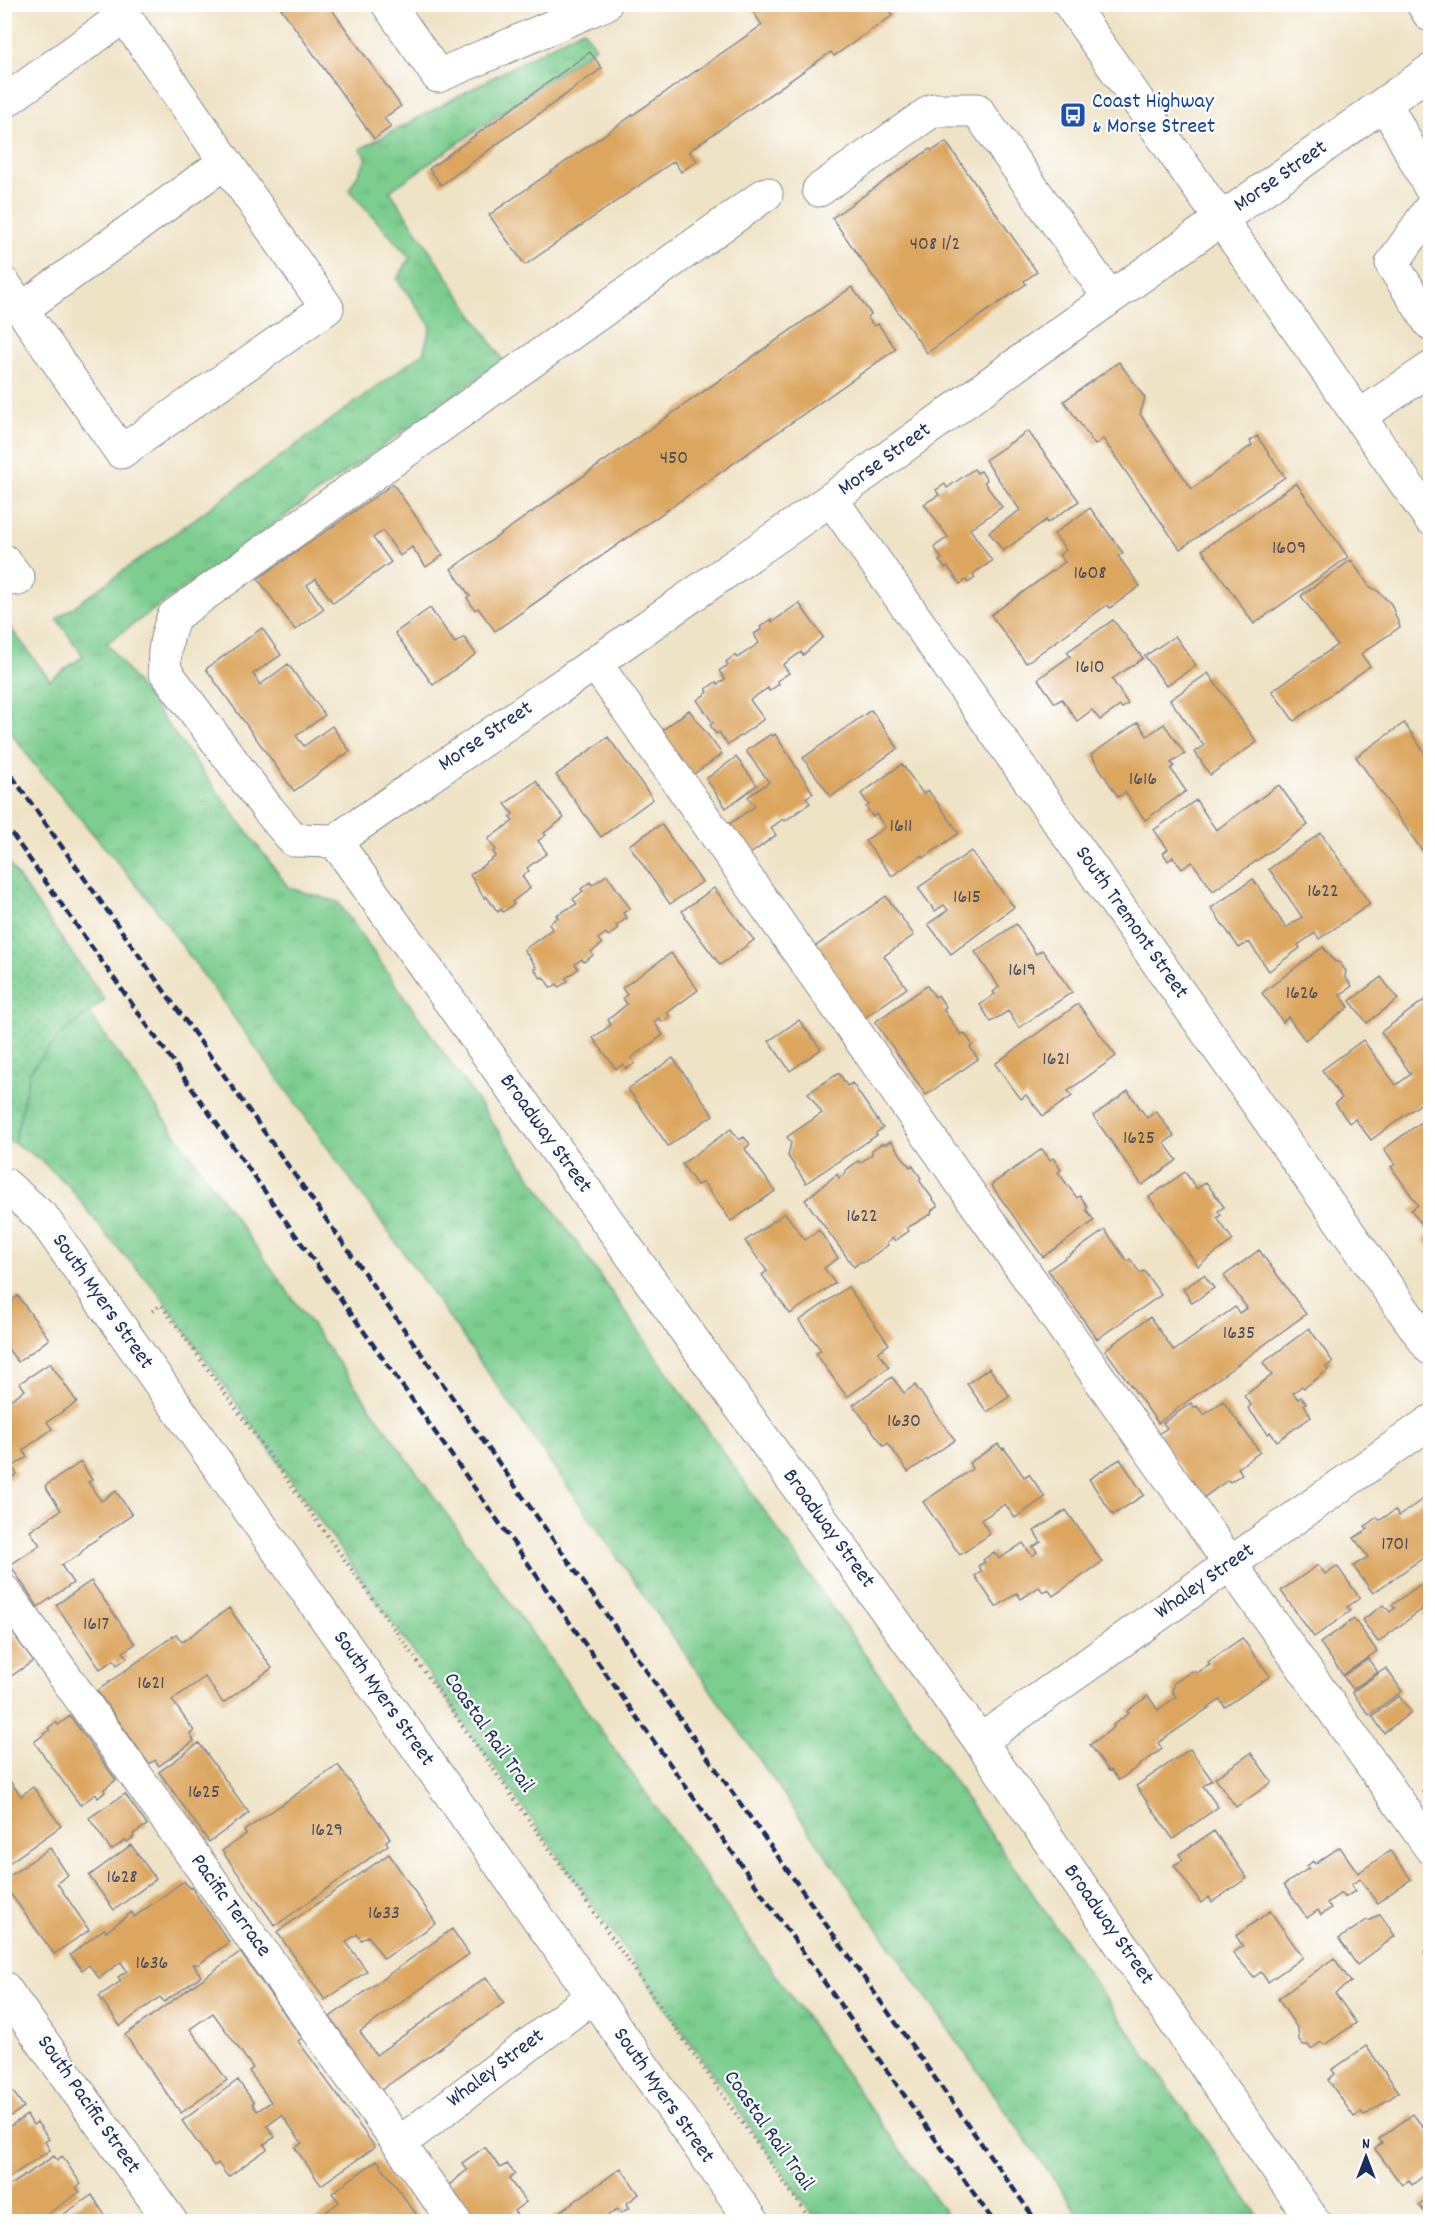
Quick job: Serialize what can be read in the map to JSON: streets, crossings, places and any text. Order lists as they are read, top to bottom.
{
  "streets": {
    "street": [
      "Morse Street",
      "South Tremont Street",
      "Broadway Street",
      "South Myers Street",
      "Whaley Street",
      "Pacific Terrace",
      "South Pacific Street"
    ],
    "path": ["Coastal Rail Trail"]
  },
  "crossings": [
    ["Morse Street", "South Tremont Street"],
    ["Morse Street", "Broadway Street"],
    ["Broadway Street", "Whaley Street"],
    ["South Myers Street", "Whaley Street"],
    ["South Myers Street", "Coastal Rail Trail"],
    ["Whaley Street", "Pacific Terrace"]
  ],
  "places": {
    "bus stop": ["Coast Highway & Morse Street"]
  },
  "house_numbers": [
    "408 1/2",
    "450",
    "1609",
    "1608",
    "1610",
    "1616",
    "1611",
    "1622",
    "1615",
    "1619",
    "1626",
    "1621",
    "1625",
    "1622",
    "1635",
    "1630",
    "1701",
    "1617",
    "1621",
    "1625",
    "1629",
    "1628",
    "1633",
    "1636"
  ],
  "north": "top"
}
